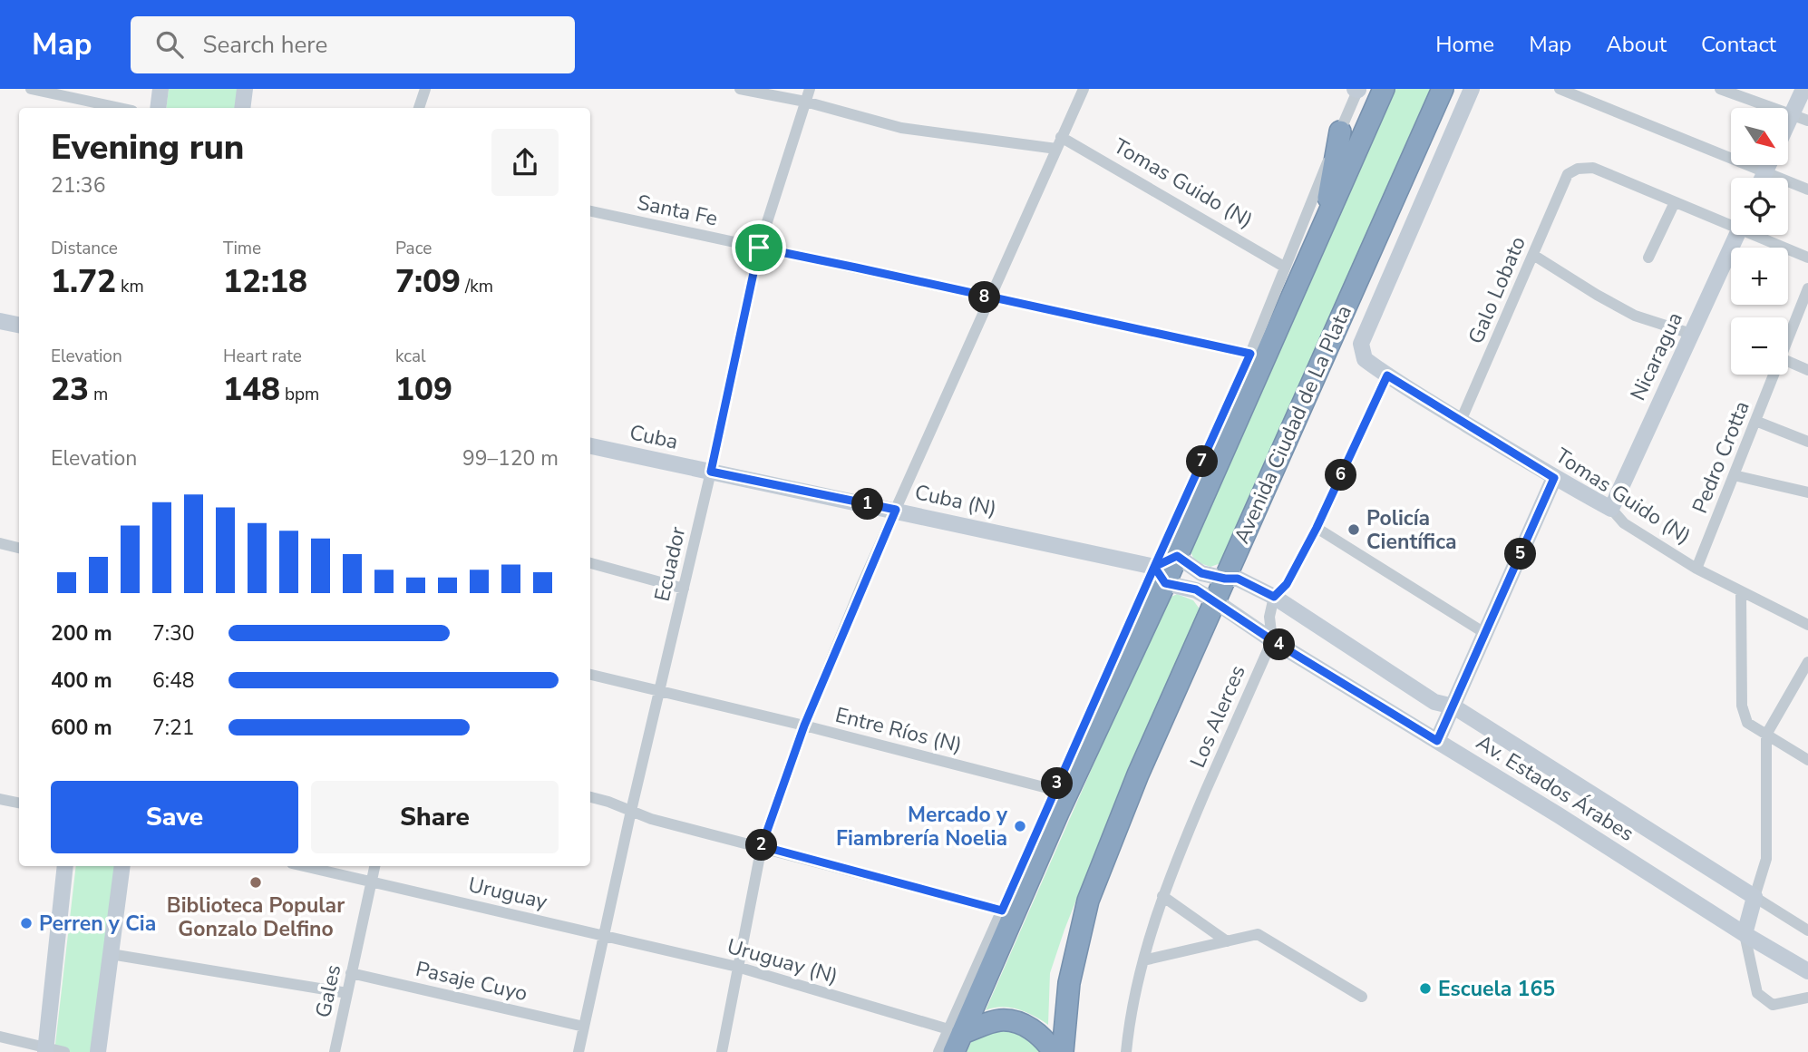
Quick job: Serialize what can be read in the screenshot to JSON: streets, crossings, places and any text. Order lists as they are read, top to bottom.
{
  "streets": {
    "highway": ["Avenida Ciudad de La Plata"],
    "street": [
      "Tomas Guido (N)",
      "Santa Fe",
      "Galo Lobato",
      "Nicaragua",
      "Cuba",
      "Pedro Crotta",
      "Cuba (N)",
      "Ecuador",
      "Los Alerces",
      "Entre Ríos (N)",
      "Av. Estados Árabes",
      "Uruguay",
      "Uruguay (N)",
      "Pasaje Cuyo",
      "Gales"
    ]
  },
  "crossings": [
    ["Tomas Guido (N)", "Galo Lobato"],
    ["Tomas Guido (N)", "Nicaragua"],
    ["Tomas Guido (N)", "Avenida Ciudad de La Plata"],
    ["Tomas Guido (N)", "Pedro Crotta"],
    ["Tomas Guido (N)", "Ecuador"],
    ["Santa Fe", "Ecuador"],
    ["Avenida Ciudad de La Plata", "Av. Estados Árabes"],
    ["Cuba", "Cuba (N)"],
    ["Cuba", "Ecuador"],
    ["Cuba (N)", "Ecuador"],
    ["Cuba (N)", "Av. Estados Árabes"],
    ["Ecuador", "Entre Ríos (N)"],
    ["Ecuador", "Uruguay"],
    ["Ecuador", "Uruguay (N)"],
    ["Ecuador", "Pasaje Cuyo"],
    ["Los Alerces", "Av. Estados Árabes"],
    ["Uruguay", "Uruguay (N)"],
    ["Uruguay", "Gales"],
    ["Pasaje Cuyo", "Gales"]
  ],
  "places": [
    "Policía Científica",
    "Mercado y Fiambrería Noelia",
    "Biblioteca Popular Gonzalo Delfino",
    "Perren y Cia",
    "Escuela 165"
  ],
  "north": "bottom right",
  "page": {
    "header": "Map",
    "search": "Search here",
    "nav": [
      "Home",
      "Map",
      "About",
      "Contact"
    ],
    "map_buttons": ["+", "−"],
    "heading": ["Evening run", "21:36"],
    "stats": [
      ["Distance", "1.72 km"],
      ["Time", "12:18"],
      ["Pace", "7:09 /km"],
      ["Elevation", "23 m"],
      ["Heart rate", "148 bpm"],
      ["kcal", "109"]
    ],
    "pins": [
      "8",
      "7",
      "6",
      "1",
      "5",
      "4",
      "3",
      "2"
    ],
    "chart": ["Elevation", "99–120 m"],
    "list": [
      {
        "name": "200 m",
        "note": "7:30"
      },
      {
        "name": "400 m",
        "note": "6:48"
      },
      {
        "name": "600 m",
        "note": "7:21"
      }
    ],
    "buttons": ["Save", "Share"]
  }
}
